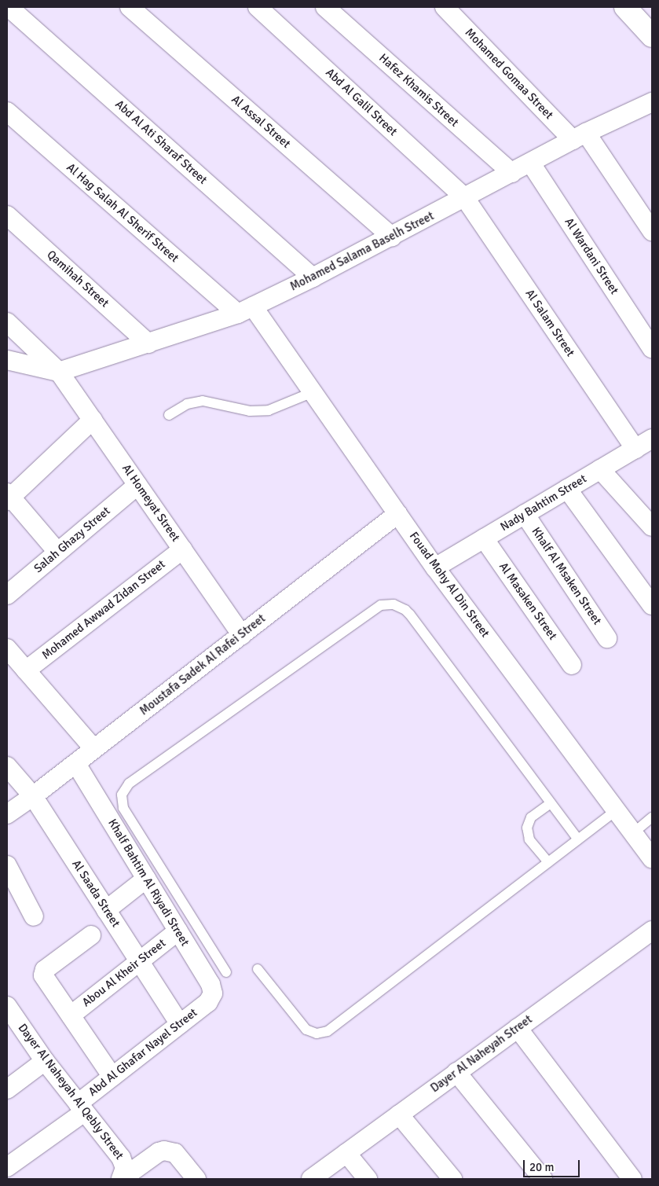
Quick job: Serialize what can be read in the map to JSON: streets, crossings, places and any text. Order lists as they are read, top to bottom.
{
  "streets": {
    "street": [
      "Mohamed Gomaa Street",
      "Hafez Khamis Street",
      "Abd Al Galil Street",
      "Al Assal Street",
      "Abd Al Ati Sharaf Street",
      "Al Hag Salah Al Sherif Street",
      "Mohamed Salama Baselh Street",
      "Al Wardani Street",
      "Qamihah Street",
      "Al Salam Street",
      "Al Homeyat Street",
      "Nady Bahtim Street",
      "Salah Ghazy Street",
      "Khalf Al Msaken Street",
      "Fouad Mohy Al Din Street",
      "Al Masaken Street",
      "Mohamed Awwad Zidan Street",
      "Moustafa Sadek Al Rafei Street",
      "Khalf Bahtim Al Riyadi Street",
      "Al Saada Street",
      "Abou Al Kheir Street",
      "Abd Al Ghafar Nayel Street",
      "Dayer Al Naheyah Street",
      "Dayer Al Naheyah Al Qebly Street"
    ]
  },
  "crossings": [
    ["Mohamed Gomaa Street", "Mohamed Salama Baselh Street"],
    ["Hafez Khamis Street", "Mohamed Salama Baselh Street"],
    ["Abd Al Galil Street", "Mohamed Salama Baselh Street"],
    ["Abd Al Galil Street", "Al Salam Street"],
    ["Al Assal Street", "Mohamed Salama Baselh Street"],
    ["Abd Al Ati Sharaf Street", "Mohamed Salama Baselh Street"],
    ["Al Hag Salah Al Sherif Street", "Mohamed Salama Baselh Street"],
    ["Al Hag Salah Al Sherif Street", "Fouad Mohy Al Din Street"],
    ["Mohamed Salama Baselh Street", "Al Wardani Street"],
    ["Mohamed Salama Baselh Street", "Qamihah Street"],
    ["Mohamed Salama Baselh Street", "Al Salam Street"],
    ["Mohamed Salama Baselh Street", "Al Homeyat Street"],
    ["Mohamed Salama Baselh Street", "Fouad Mohy Al Din Street"],
    ["Al Salam Street", "Nady Bahtim Street"],
    ["Al Homeyat Street", "Salah Ghazy Street"],
    ["Al Homeyat Street", "Mohamed Awwad Zidan Street"],
    ["Al Homeyat Street", "Moustafa Sadek Al Rafei Street"],
    ["Nady Bahtim Street", "Khalf Al Msaken Street"],
    ["Nady Bahtim Street", "Fouad Mohy Al Din Street"],
    ["Nady Bahtim Street", "Al Masaken Street"],
    ["Fouad Mohy Al Din Street", "Moustafa Sadek Al Rafei Street"],
    ["Moustafa Sadek Al Rafei Street", "Khalf Bahtim Al Riyadi Street"],
    ["Moustafa Sadek Al Rafei Street", "Al Saada Street"],
    ["Khalf Bahtim Al Riyadi Street", "Abou Al Kheir Street"],
    ["Khalf Bahtim Al Riyadi Street", "Abd Al Ghafar Nayel Street"],
    ["Al Saada Street", "Abou Al Kheir Street"],
    ["Al Saada Street", "Abd Al Ghafar Nayel Street"],
    ["Abd Al Ghafar Nayel Street", "Dayer Al Naheyah Al Qebly Street"]
  ],
  "scale_bar": "20 m"
}
